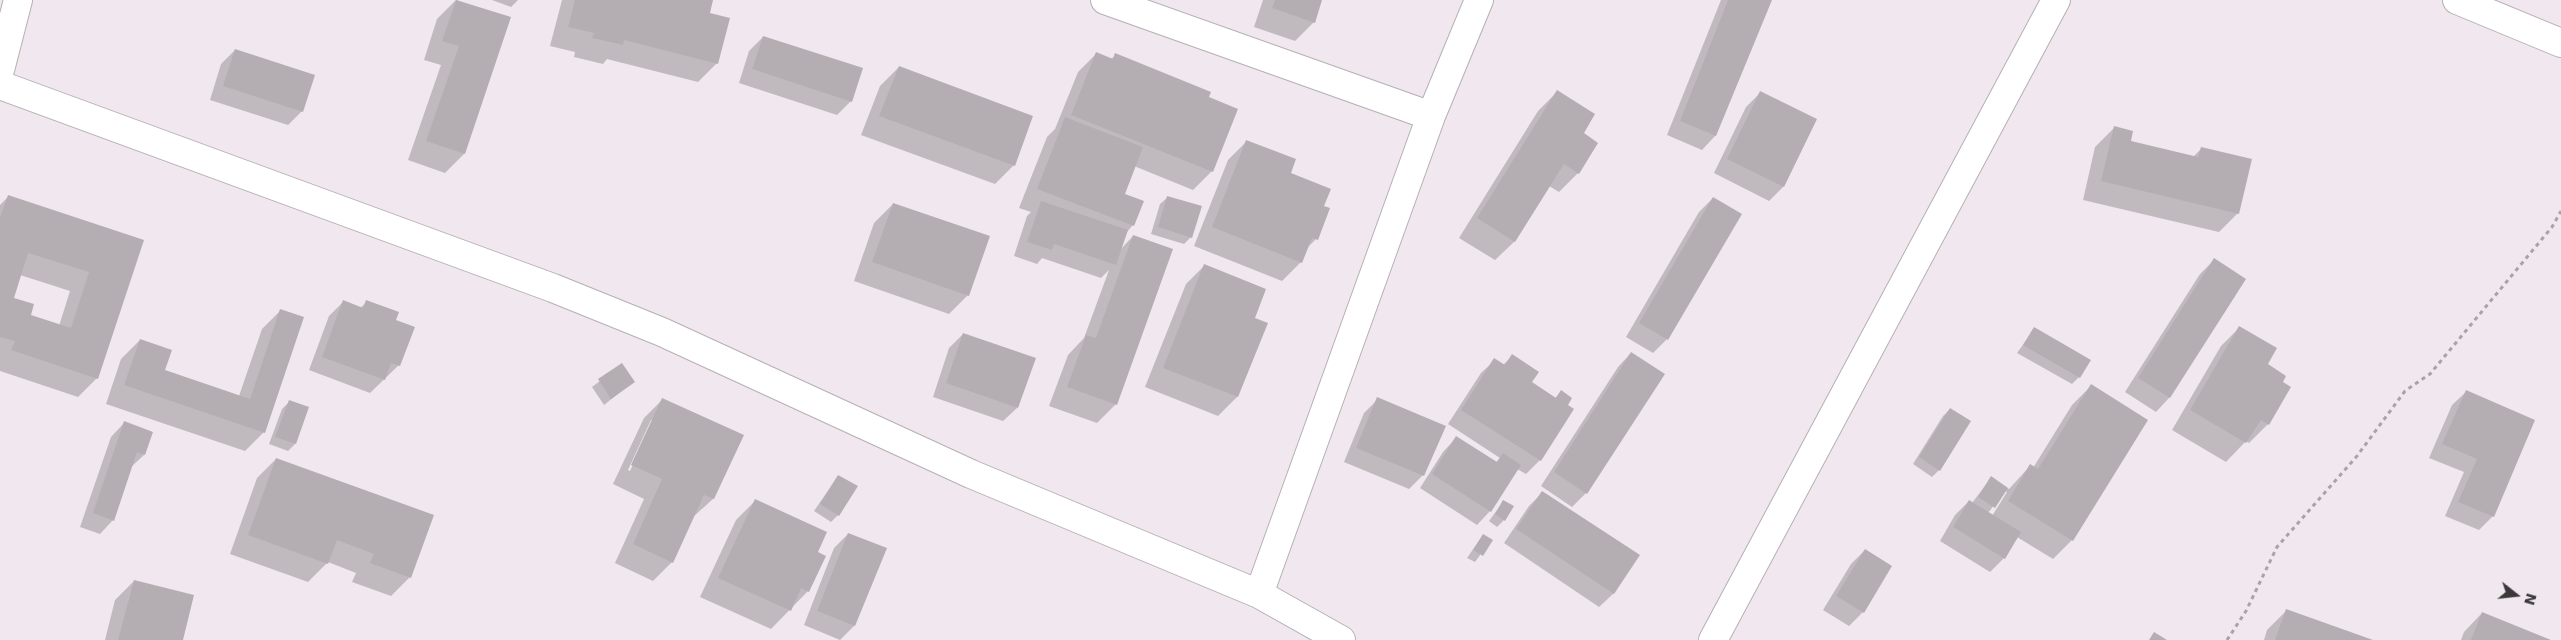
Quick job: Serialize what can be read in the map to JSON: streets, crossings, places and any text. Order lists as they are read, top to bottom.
{
  "north": "right"
}
